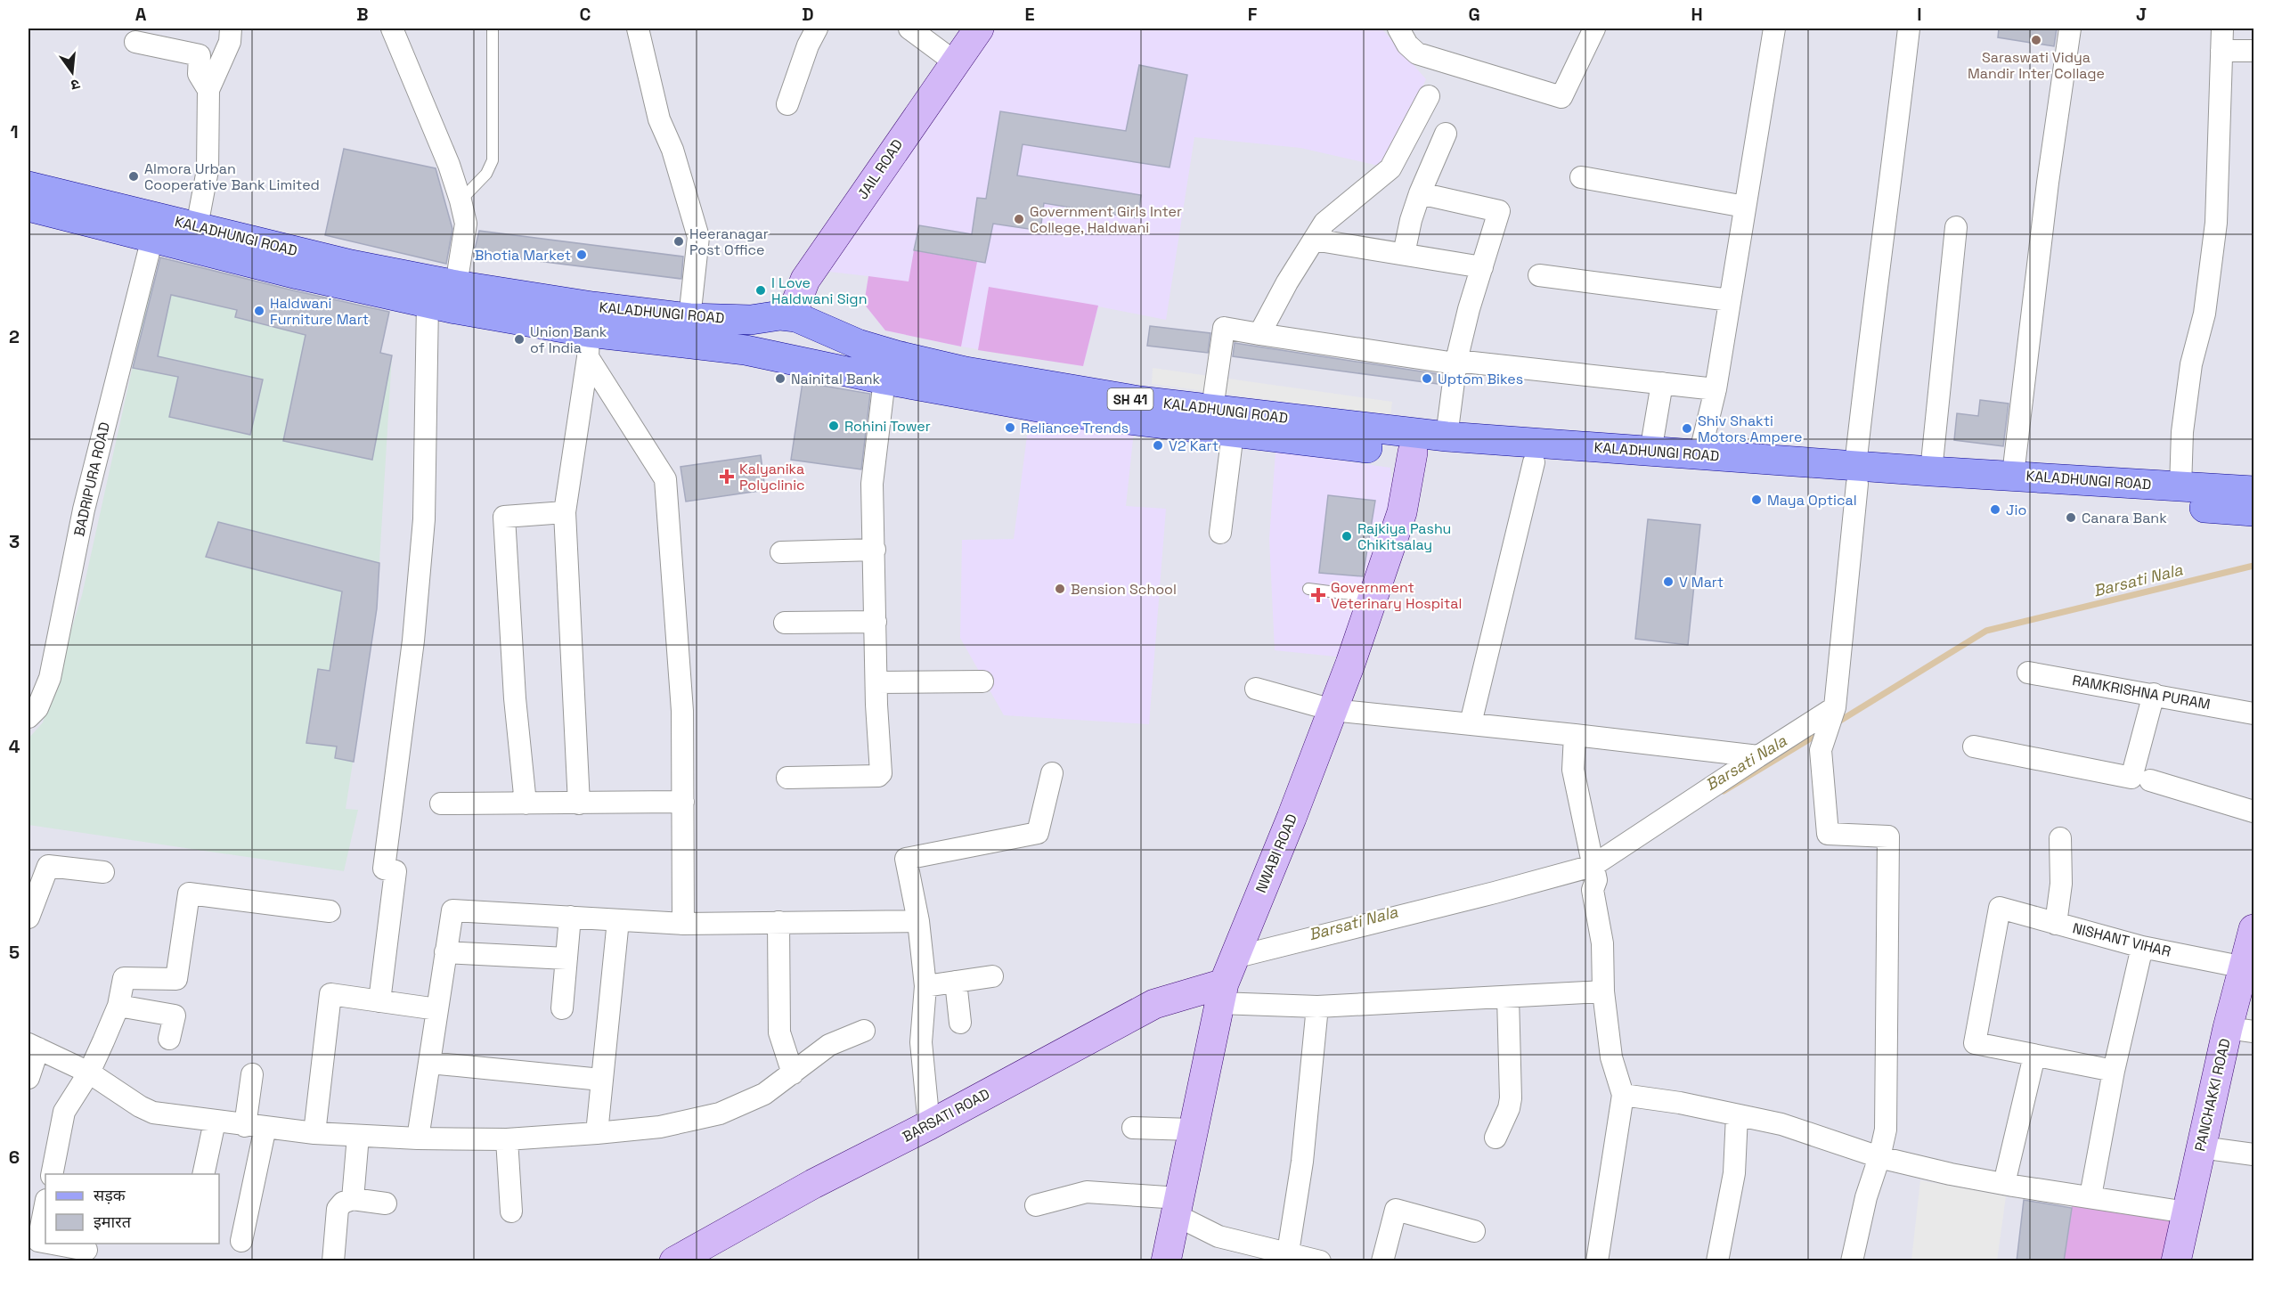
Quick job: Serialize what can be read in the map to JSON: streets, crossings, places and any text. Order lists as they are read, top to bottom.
{
  "streets": {
    "main road": ["KALADHUNGI ROAD", "SH 41"],
    "street": [
      "JAIL ROAD",
      "BADRIPURA ROAD",
      "RAMKRISHNA PURAM",
      "NWABI ROAD",
      "NISHANT VIHAR",
      "PANCHAKKI ROAD",
      "BARSATI ROAD"
    ]
  },
  "crossings": [
    ["JAIL ROAD", "KALADHUNGI ROAD"],
    ["KALADHUNGI ROAD", "BADRIPURA ROAD"],
    ["KALADHUNGI ROAD", "NWABI ROAD"],
    ["NWABI ROAD", "BARSATI ROAD"],
    ["NISHANT VIHAR", "PANCHAKKI ROAD"]
  ],
  "water": ["Barsati Nala"],
  "places": {
    "other": [
      "Saraswati Vidya Mandir Inter Collage",
      "Almora Urban Cooperative Bank Limited",
      "Government Girls Inter College, Haldwani",
      "Heeranagar Post Office",
      "Bhotia Market",
      "I Love Haldwani Sign",
      "Haldwani Furniture Mart",
      "Union Bank of India",
      "Nainital Bank",
      "Uptom Bikes",
      "Rohini Tower",
      "Reliance Trends",
      "Shiv Shakti Motors Ampere",
      "V2 Kart",
      "Maya Optical",
      "Jio",
      "Canara Bank",
      "Rajkiya Pashu Chikitsalay",
      "V Mart",
      "Bension School"
    ],
    "health": ["Kalyanika Polyclinic", "Government Veterinary Hospital"]
  },
  "legend": ["सड़क", "इमारत"],
  "north": "bottom",
  "grid": {
    "columns": [
      "A",
      "B",
      "C",
      "D",
      "E",
      "F",
      "G",
      "H",
      "I",
      "J"
    ],
    "rows": [
      "1",
      "2",
      "3",
      "4",
      "5",
      "6"
    ]
  }
}
